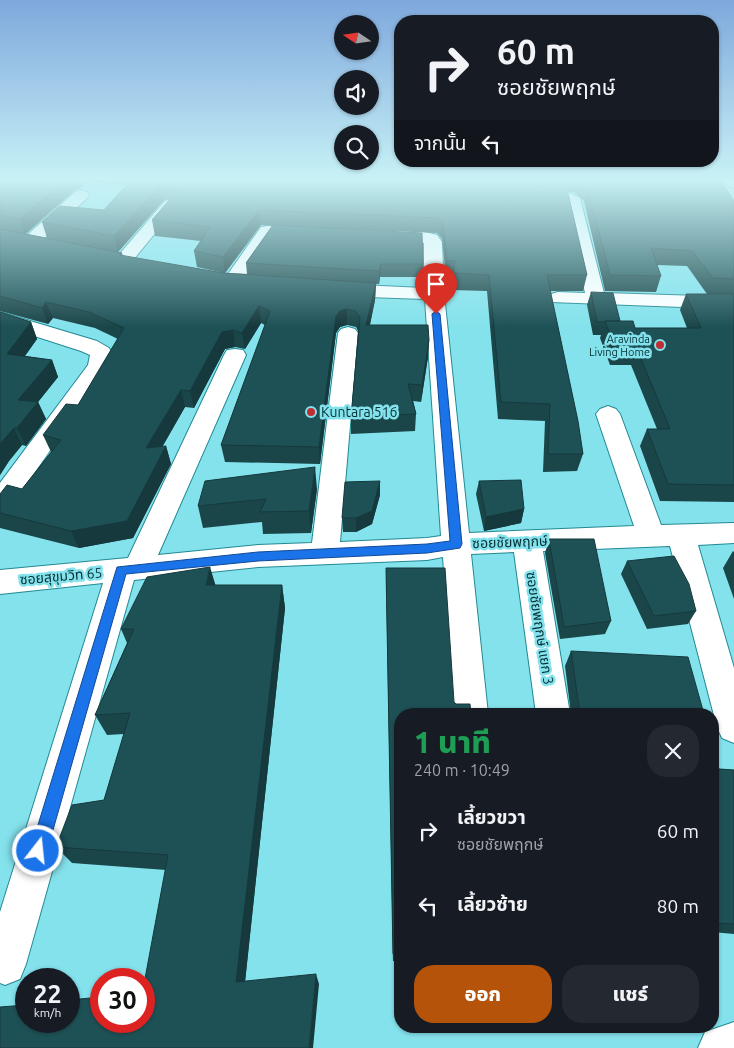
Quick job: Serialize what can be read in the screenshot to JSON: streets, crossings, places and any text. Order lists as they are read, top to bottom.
{
  "streets": {
    "street": ["ซอยชัยพฤกษ์", "ซอยสุขุมวิท 65", "ซอยชัยพฤกษ์ แยก 3"]
  },
  "crossings": [
    ["ซอยชัยพฤกษ์", "ซอยสุขุมวิท 65"],
    ["ซอยชัยพฤกษ์", "ซอยชัยพฤกษ์ แยก 3"]
  ],
  "places": ["Aravinda Living Home", "Kuntara 516"],
  "north": "left",
  "page": {
    "turn": ["60 m", "ซอยชัยพฤกษ์"],
    "then": "จากนั้น",
    "heading": ["1 นาที", "240 m · 10:49"],
    "list": [
      {
        "name": "เลี้ยวขวา",
        "note": "ซอยชัยพฤกษ์",
        "value": "60 m"
      },
      {
        "name": "เลี้ยวซ้าย",
        "value": "80 m"
      }
    ],
    "buttons": ["ออก", "แชร์"],
    "speed": "22 km/h",
    "limit": "30"
  }
}
